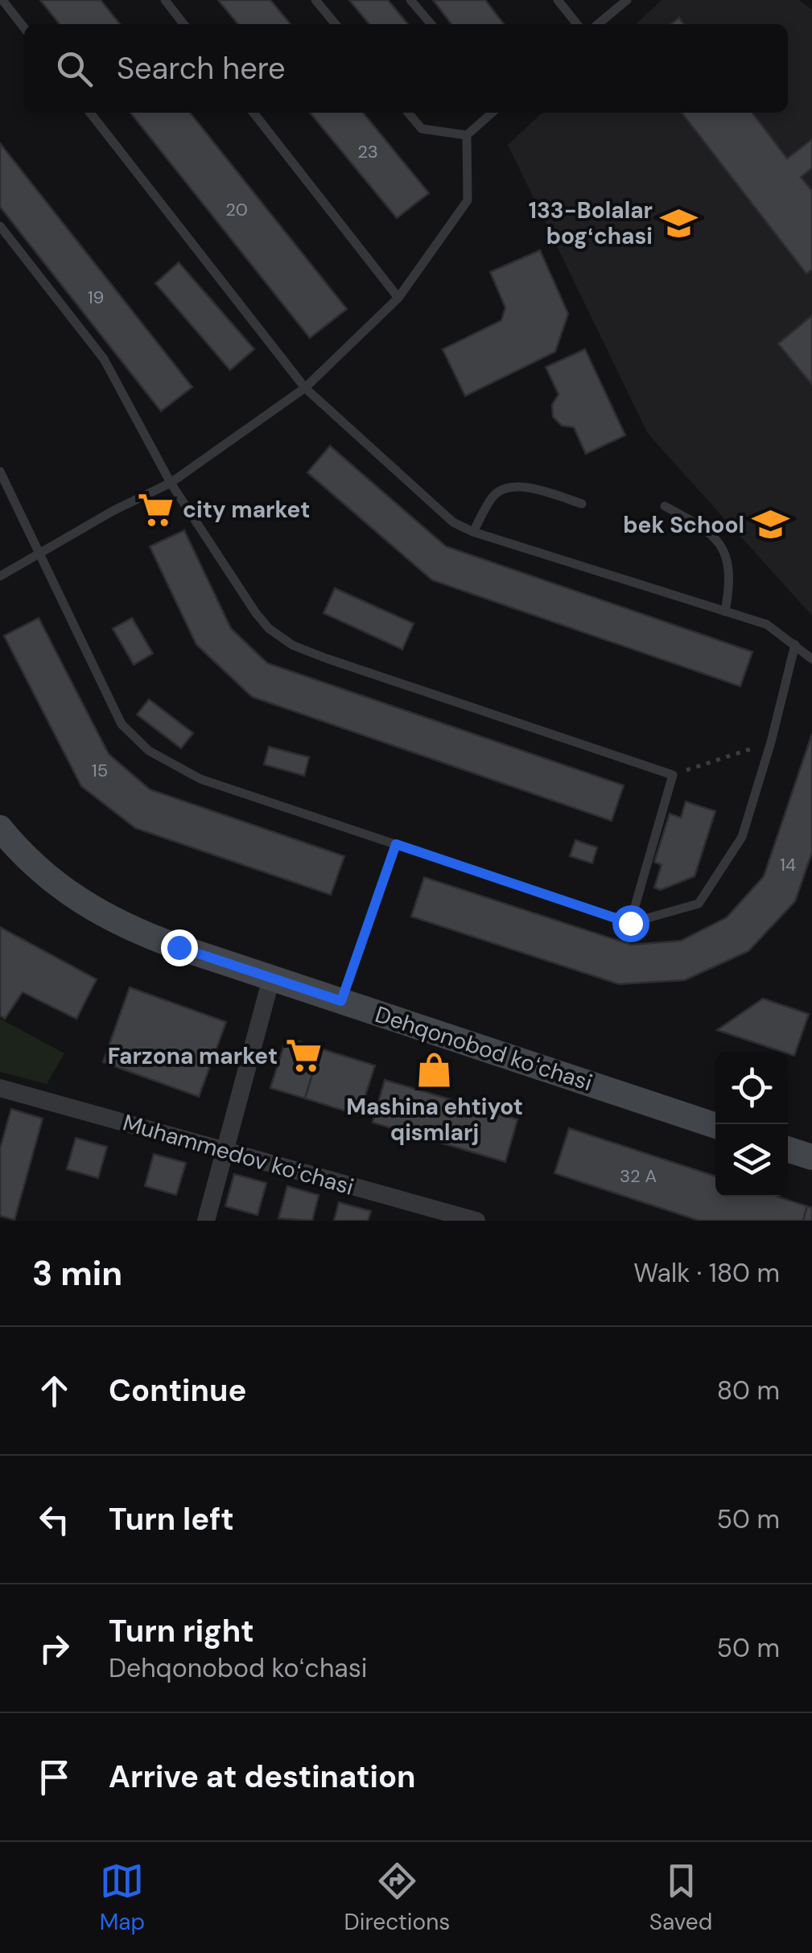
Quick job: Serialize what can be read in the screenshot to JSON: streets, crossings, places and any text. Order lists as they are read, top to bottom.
{
  "streets": {
    "main road": ["Dehqonobod koʻchasi"],
    "street": ["Muhammedov koʻchasi"]
  },
  "places": {
    "school or university": ["133-Bolalar bogʻchasi", "bek School"],
    "supermarket": ["city market", "Farzona market"],
    "shop": ["Mashina ehtiyot qismlarj"]
  },
  "house_numbers": [
    "23",
    "20",
    "19",
    "15",
    "14",
    "32 A"
  ],
  "page": {
    "search": "Search here",
    "heading": ["3 min", "Walk · 180 m"],
    "list": [
      ["Continue", "80 m"],
      ["Turn left", "50 m"],
      ["Turn right", "Dehqonobod koʻchasi", "50 m"],
      "Arrive at destination"
    ],
    "nav": ["Map", "Directions", "Saved"]
  }
}
